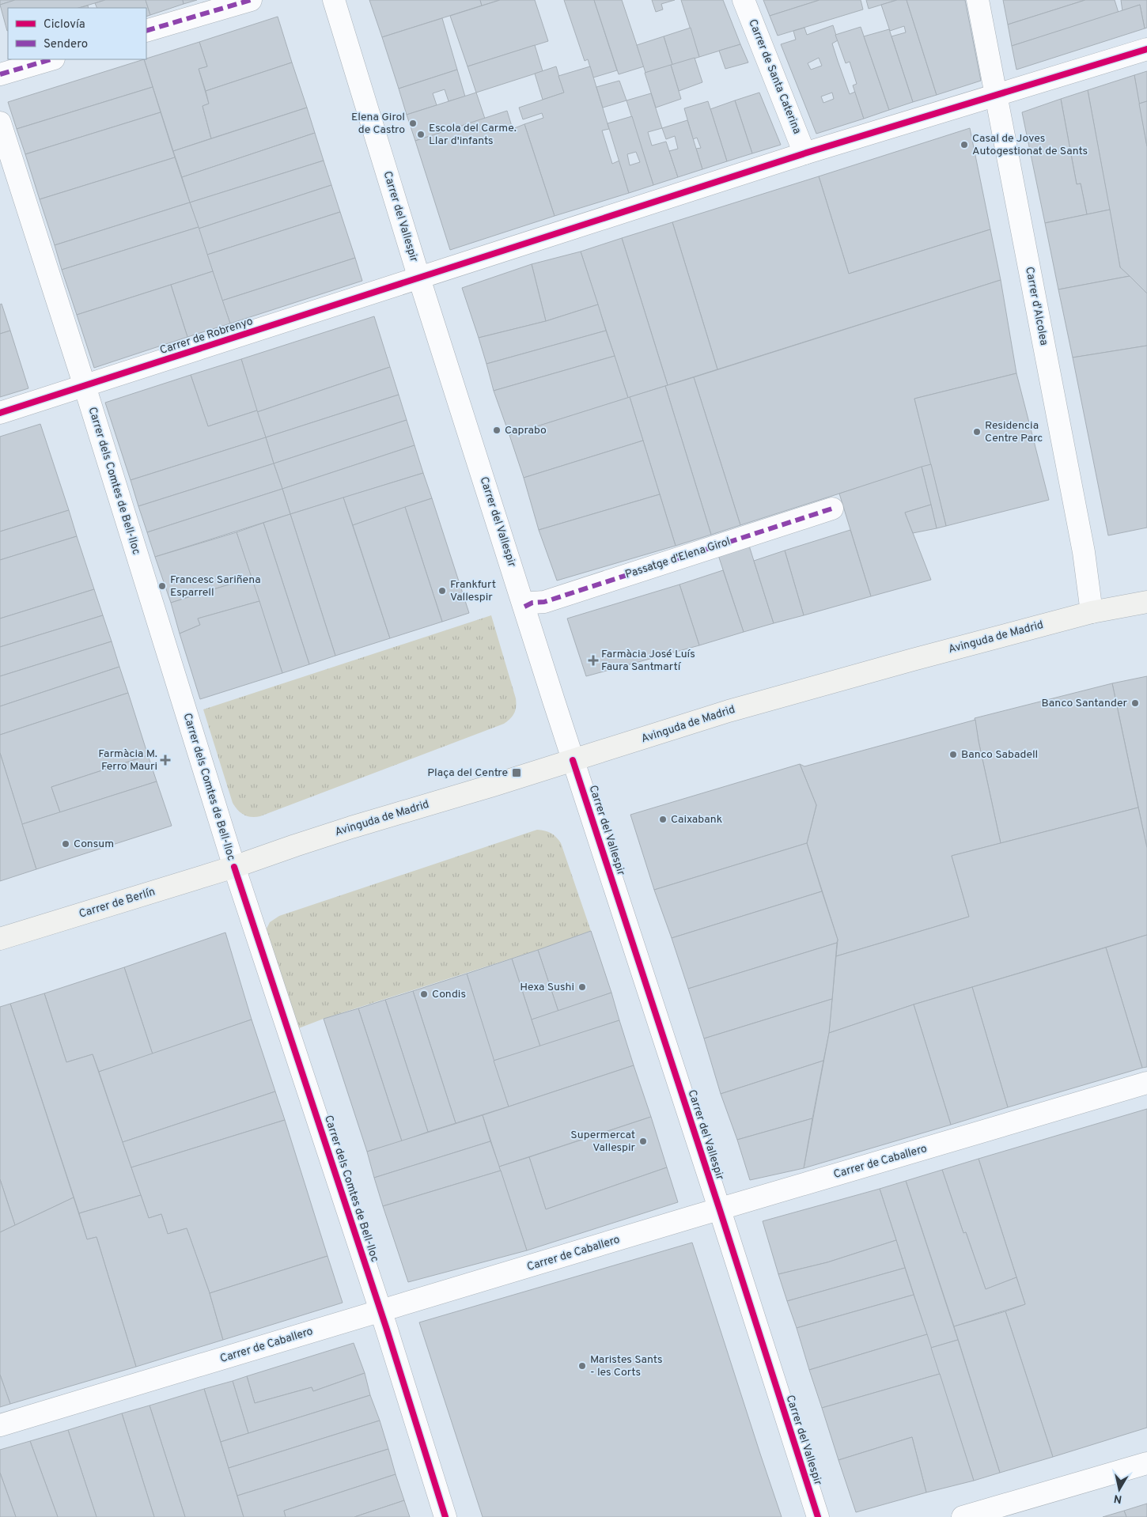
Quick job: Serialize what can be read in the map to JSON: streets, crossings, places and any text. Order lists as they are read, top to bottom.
{
  "streets": {
    "main road": ["Avinguda de Madrid", "Carrer de Berlín"],
    "street": [
      "Carrer de Santa Caterina",
      "Carrer del Vallespir",
      "Carrer d'Alcolea",
      "Carrer de Robrenyo",
      "Carrer dels Comtes de Bell-lloc",
      "Passatge d'Elena Girol",
      "Carrer de Caballero"
    ]
  },
  "crossings": [
    ["Carrer de Santa Caterina", "Carrer de Robrenyo"],
    ["Carrer del Vallespir", "Carrer de Robrenyo"],
    ["Carrer del Vallespir", "Passatge d'Elena Girol"],
    ["Carrer del Vallespir", "Avinguda de Madrid"],
    ["Carrer del Vallespir", "Carrer de Caballero"],
    ["Carrer d'Alcolea", "Carrer de Robrenyo"],
    ["Carrer d'Alcolea", "Avinguda de Madrid"],
    ["Carrer de Robrenyo", "Carrer dels Comtes de Bell-lloc"],
    ["Carrer dels Comtes de Bell-lloc", "Avinguda de Madrid"],
    ["Carrer dels Comtes de Bell-lloc", "Carrer de Berlín"],
    ["Carrer dels Comtes de Bell-lloc", "Carrer de Caballero"],
    ["Avinguda de Madrid", "Carrer de Berlín"]
  ],
  "places": {
    "other": [
      "Elena Girol de Castro",
      "Escola del Carme. Llar d'infants",
      "Casal de Joves Autogestionat de Sants",
      "Caprabo",
      "Residencia Centre Parc",
      "Francesc Sariñena Esparrell",
      "Frankfurt Vallespir",
      "Banco Santander",
      "Banco Sabadell",
      "Caixabank",
      "Consum",
      "Hexa Sushi",
      "Condis",
      "Supermercat Vallespir",
      "Maristes Sants - les Corts"
    ],
    "health": ["Farmàcia José Luís Faura Santmartí", "Farmàcia M. Ferro Mauri"],
    "transit": ["Plaça del Centre"]
  },
  "legend": ["Ciclovía", "Sendero"],
  "north": "bottom"
}
